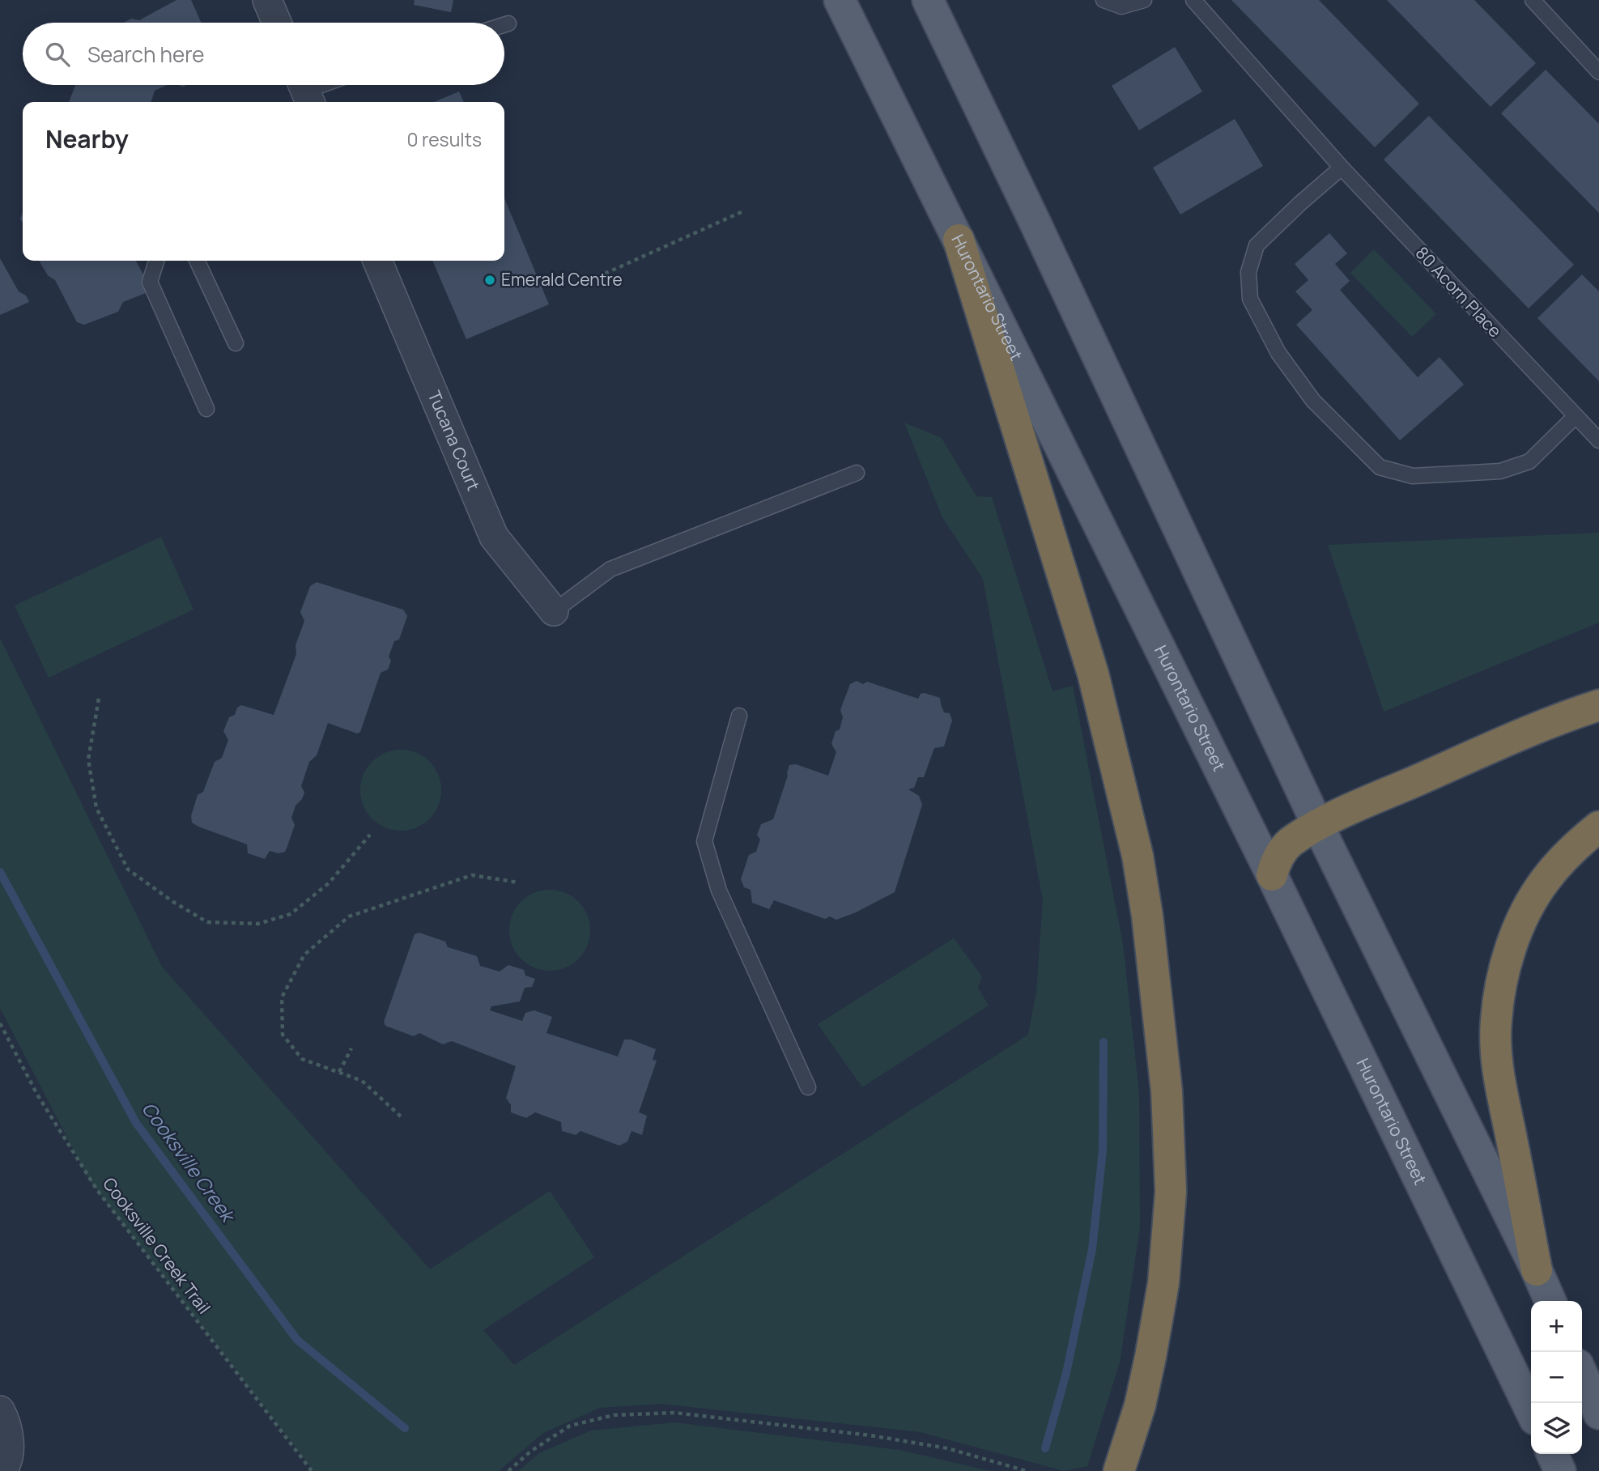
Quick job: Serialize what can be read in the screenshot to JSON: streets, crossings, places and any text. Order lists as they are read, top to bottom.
{
  "streets": {
    "main road": ["Hurontario Street"],
    "street": ["Tucana Court"],
    "lane": ["80 Acorn Place"],
    "path": ["Cooksville Creek Trail"]
  },
  "water": ["Cooksville Creek"],
  "places": ["Emerald Centre"],
  "page": {
    "search": "Search here",
    "heading": ["Nearby", "0 results"],
    "map_buttons": ["+", "−"]
  }
}
